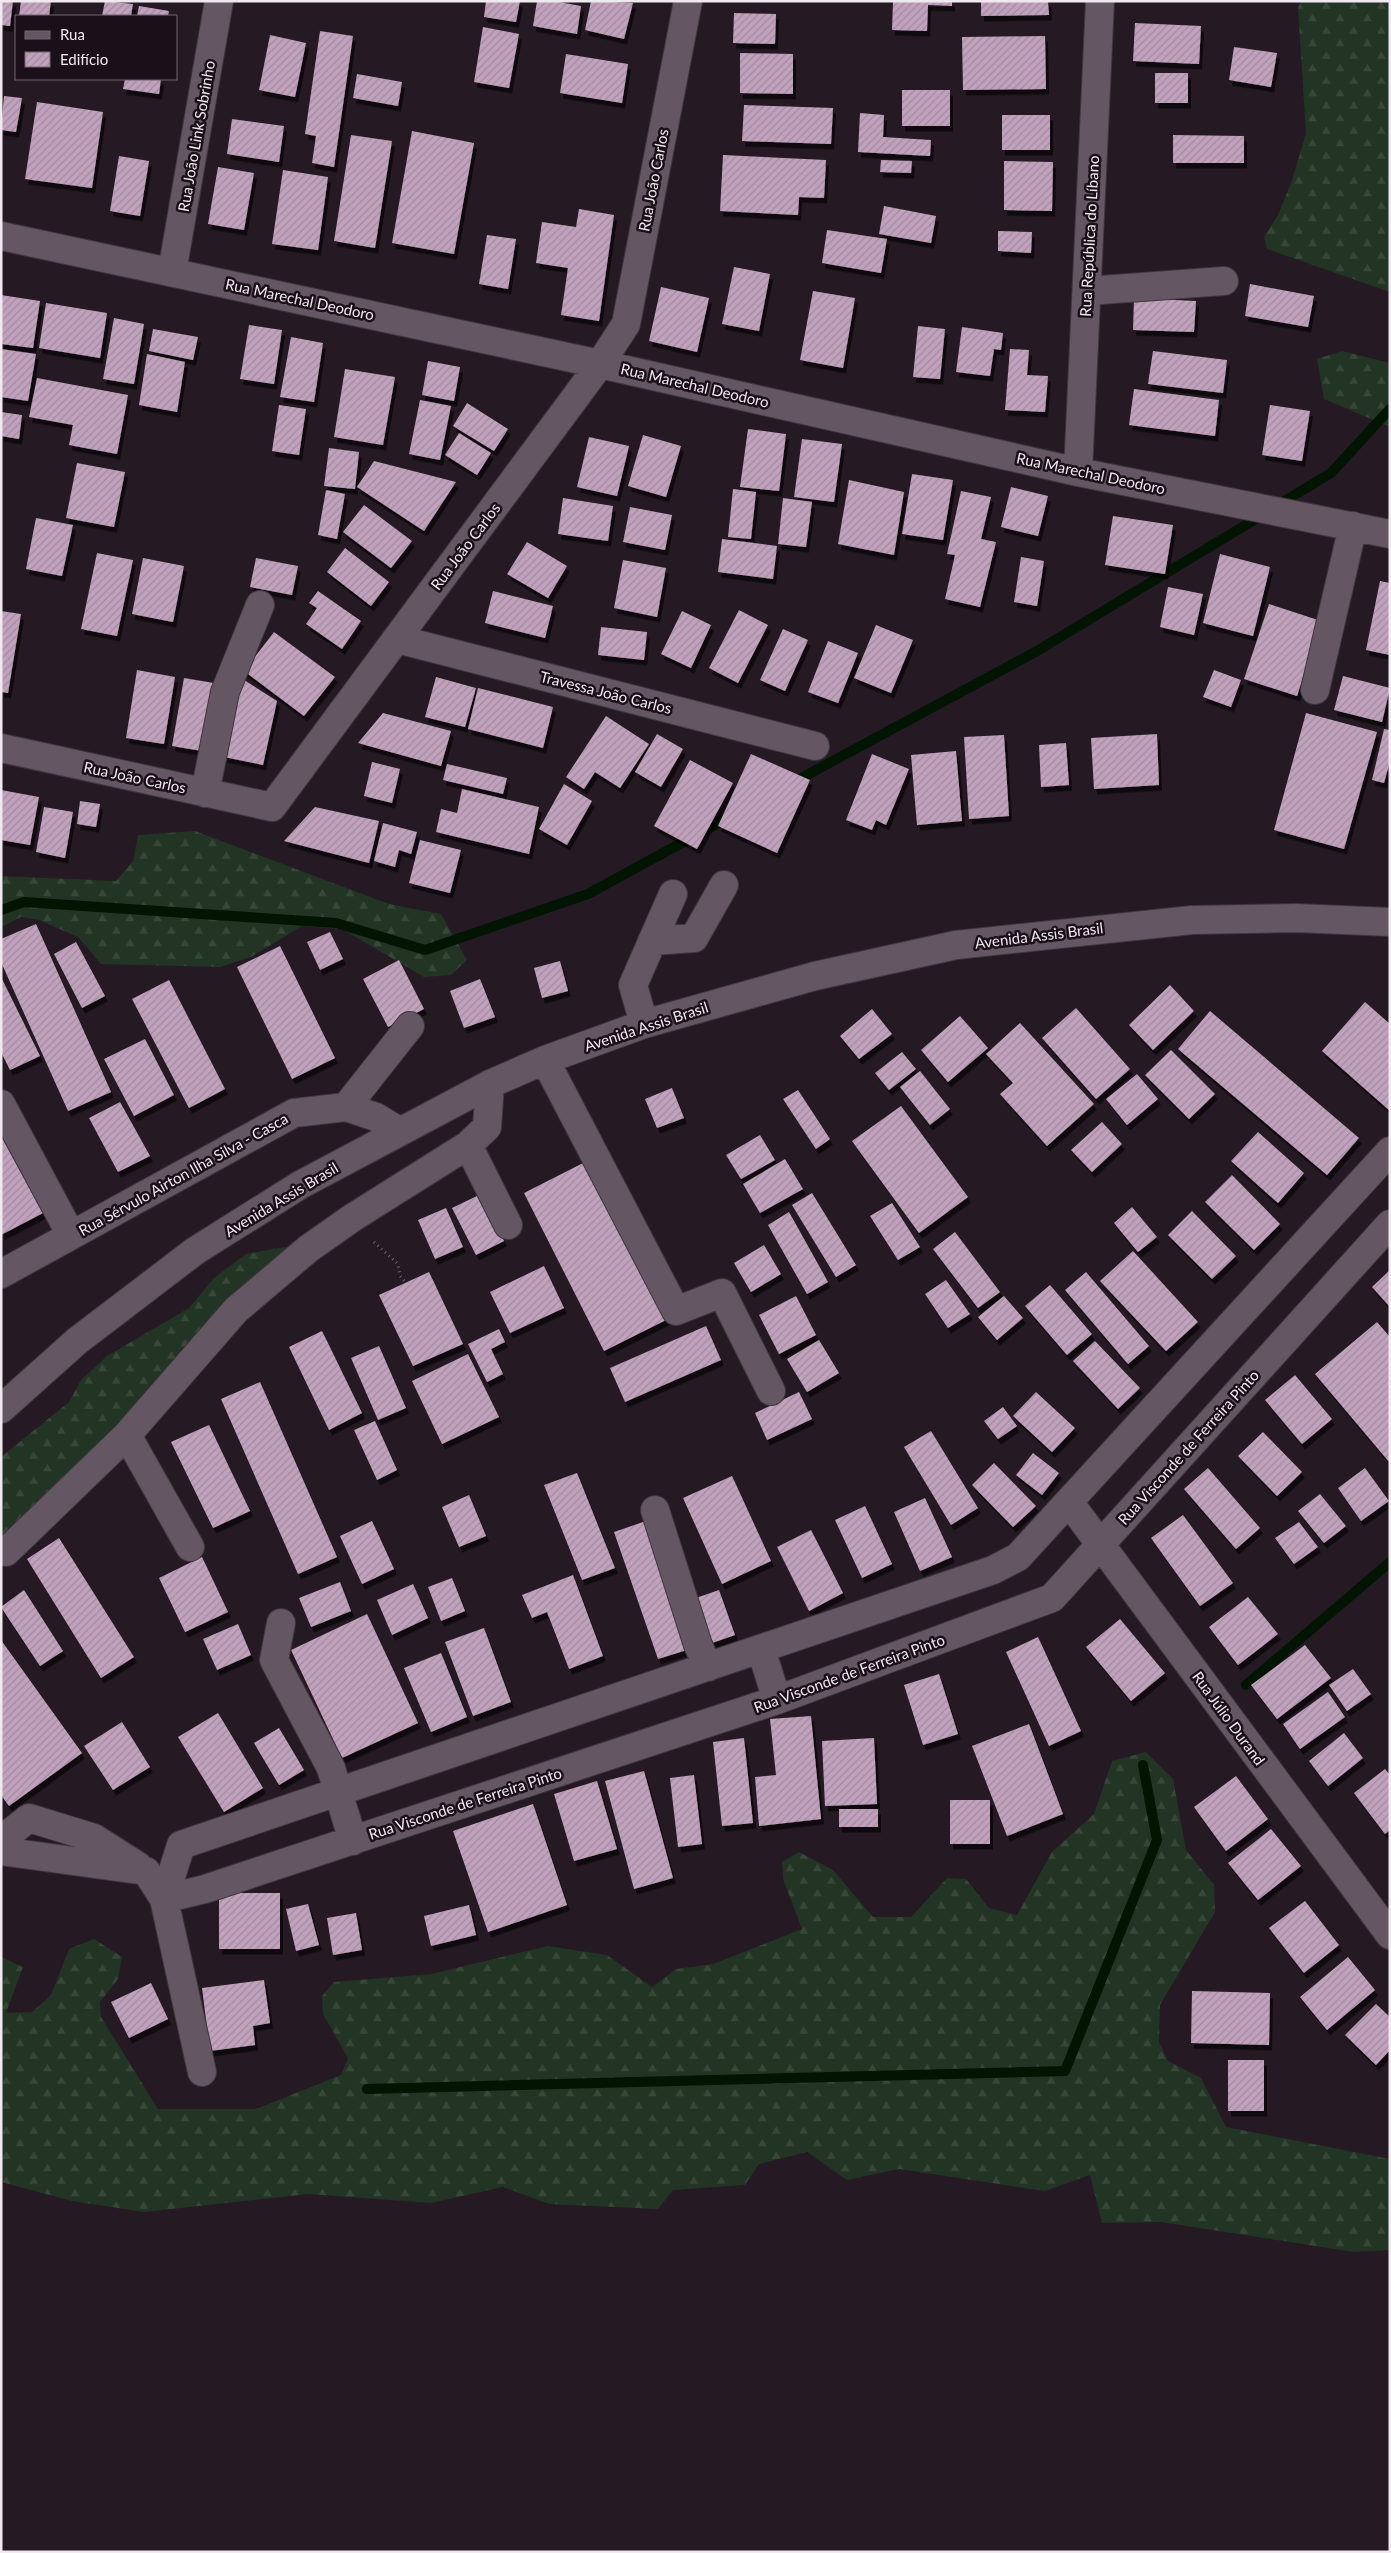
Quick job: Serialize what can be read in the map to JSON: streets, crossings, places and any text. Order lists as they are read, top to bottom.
{
  "streets": {
    "street": [
      "Rua João Link Sobrinho",
      "Rua João Carlos",
      "Rua República do Líbano",
      "Rua Marechal Deodoro",
      "Travessa João Carlos",
      "Avenida Assis Brasil",
      "Rua Sérvulo Airton Ilha Silva - Casca",
      "Rua Visconde de Ferreira Pinto",
      "Rua Júlio Durand"
    ]
  },
  "crossings": [
    ["Rua João Link Sobrinho", "Rua Marechal Deodoro"],
    ["Rua João Carlos", "Rua Marechal Deodoro"],
    ["Rua João Carlos", "Travessa João Carlos"],
    ["Rua República do Líbano", "Rua Marechal Deodoro"],
    ["Avenida Assis Brasil", "Rua Sérvulo Airton Ilha Silva - Casca"],
    ["Rua Visconde de Ferreira Pinto", "Rua Júlio Durand"]
  ],
  "legend": ["Rua", "Edifício"]
}
